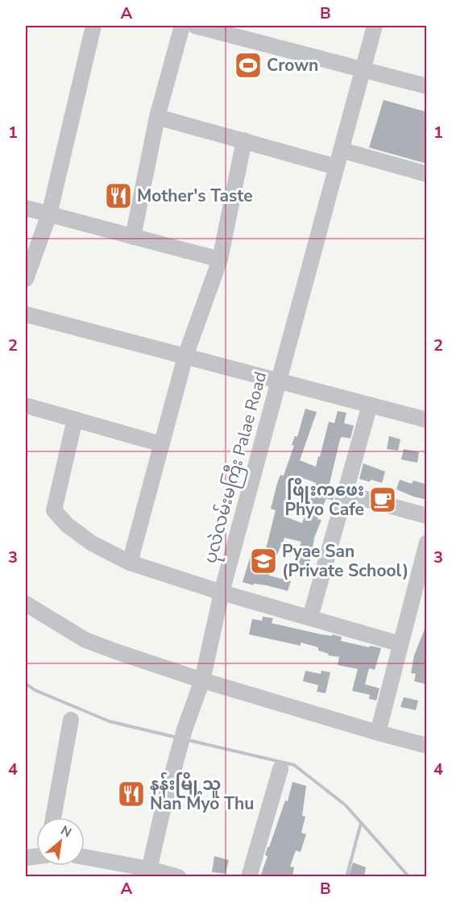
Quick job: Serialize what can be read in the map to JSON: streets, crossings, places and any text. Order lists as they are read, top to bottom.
{
  "streets": {
    "street": ["ပုလဲလမ်းမကြီး Palae Road"]
  },
  "places": {
    "sports": ["Crown"],
    "restaurant": ["Mother's Taste", "နန်းမြို့သူ Nan Myo Thu"],
    "cafe": ["ဖြိုးကဖေး Phyo Cafe"],
    "school or university": ["Pyae San (Private School)"]
  },
  "north": "top right",
  "grid": {
    "columns": ["A", "B"],
    "rows": [
      "1",
      "2",
      "3",
      "4"
    ]
  }
}
